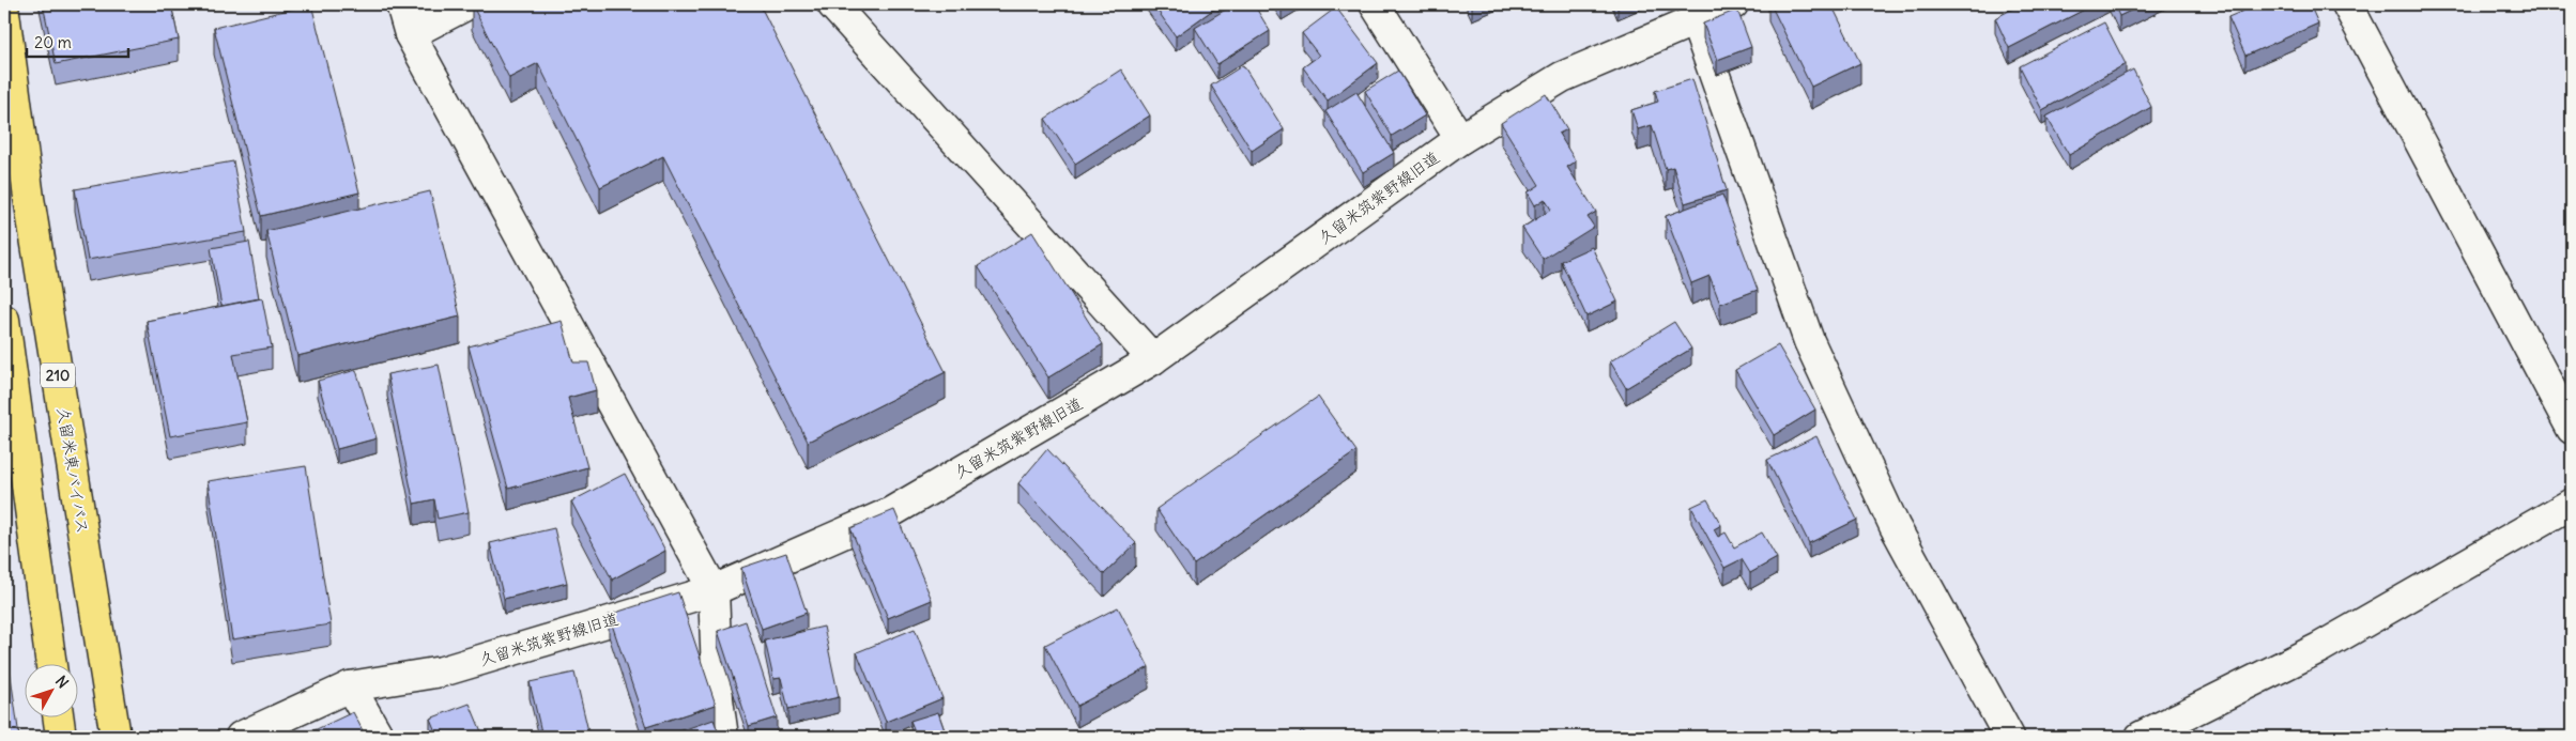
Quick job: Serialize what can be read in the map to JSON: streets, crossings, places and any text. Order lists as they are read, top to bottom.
{
  "streets": {
    "highway": ["210", "久留米東バイパス"],
    "street": ["久留米筑紫野線旧道"]
  },
  "scale_bar": "20 m",
  "north": "top right"
}
